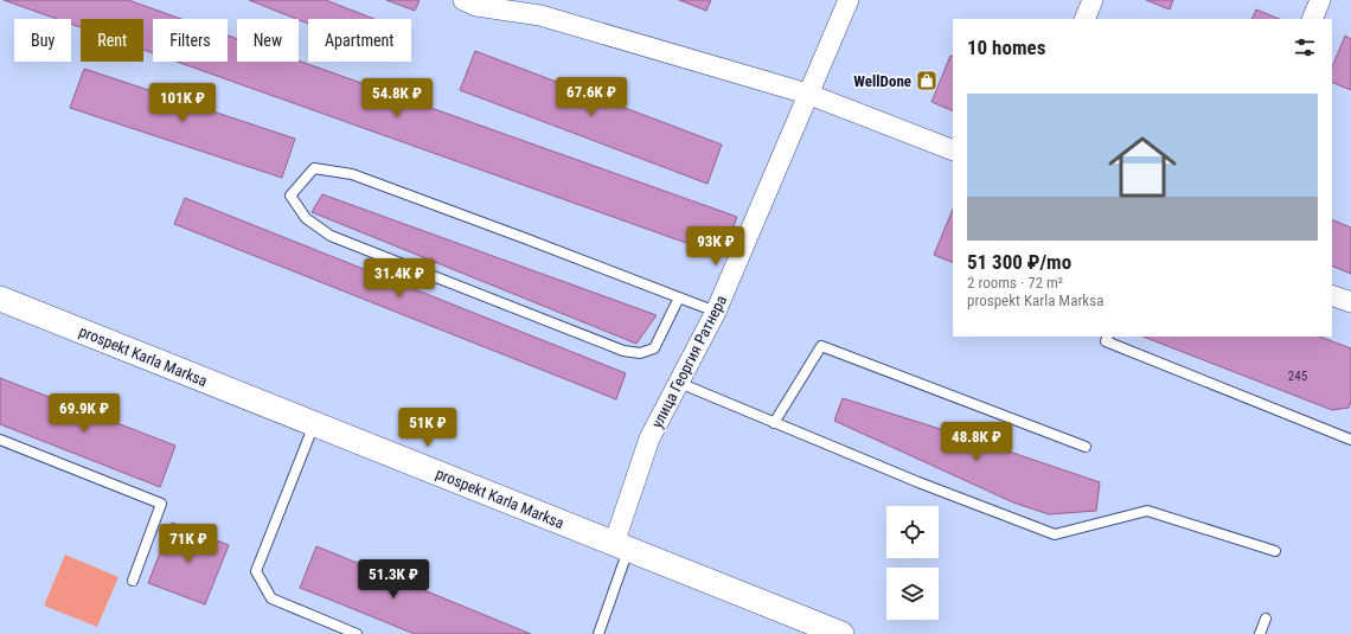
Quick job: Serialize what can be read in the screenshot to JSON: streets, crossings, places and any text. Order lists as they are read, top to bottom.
{
  "streets": {
    "street": ["prospekt Karla Marksa", "улица Георгия Ратнера"]
  },
  "crossings": [
    ["prospekt Karla Marksa", "улица Георгия Ратнера"]
  ],
  "places": {
    "shop": ["WellDone"]
  },
  "house_numbers": ["245"],
  "page": {
    "chip": [
      "Buy",
      "Rent",
      "Filters",
      "New",
      "Apartment"
    ],
    "heading": "10 homes",
    "list": [
      {
        "name": "51 300 ₽/mo",
        "note": "2 rooms · 72 m² · prospekt Karla Marksa"
      }
    ],
    "price": [
      "67.6K ₽",
      "54.8K ₽",
      "101K ₽",
      "93K ₽",
      "31.4K ₽",
      "69.9K ₽",
      "51K ₽",
      "48.8K ₽",
      "71K ₽",
      "51.3K ₽"
    ]
  }
}
